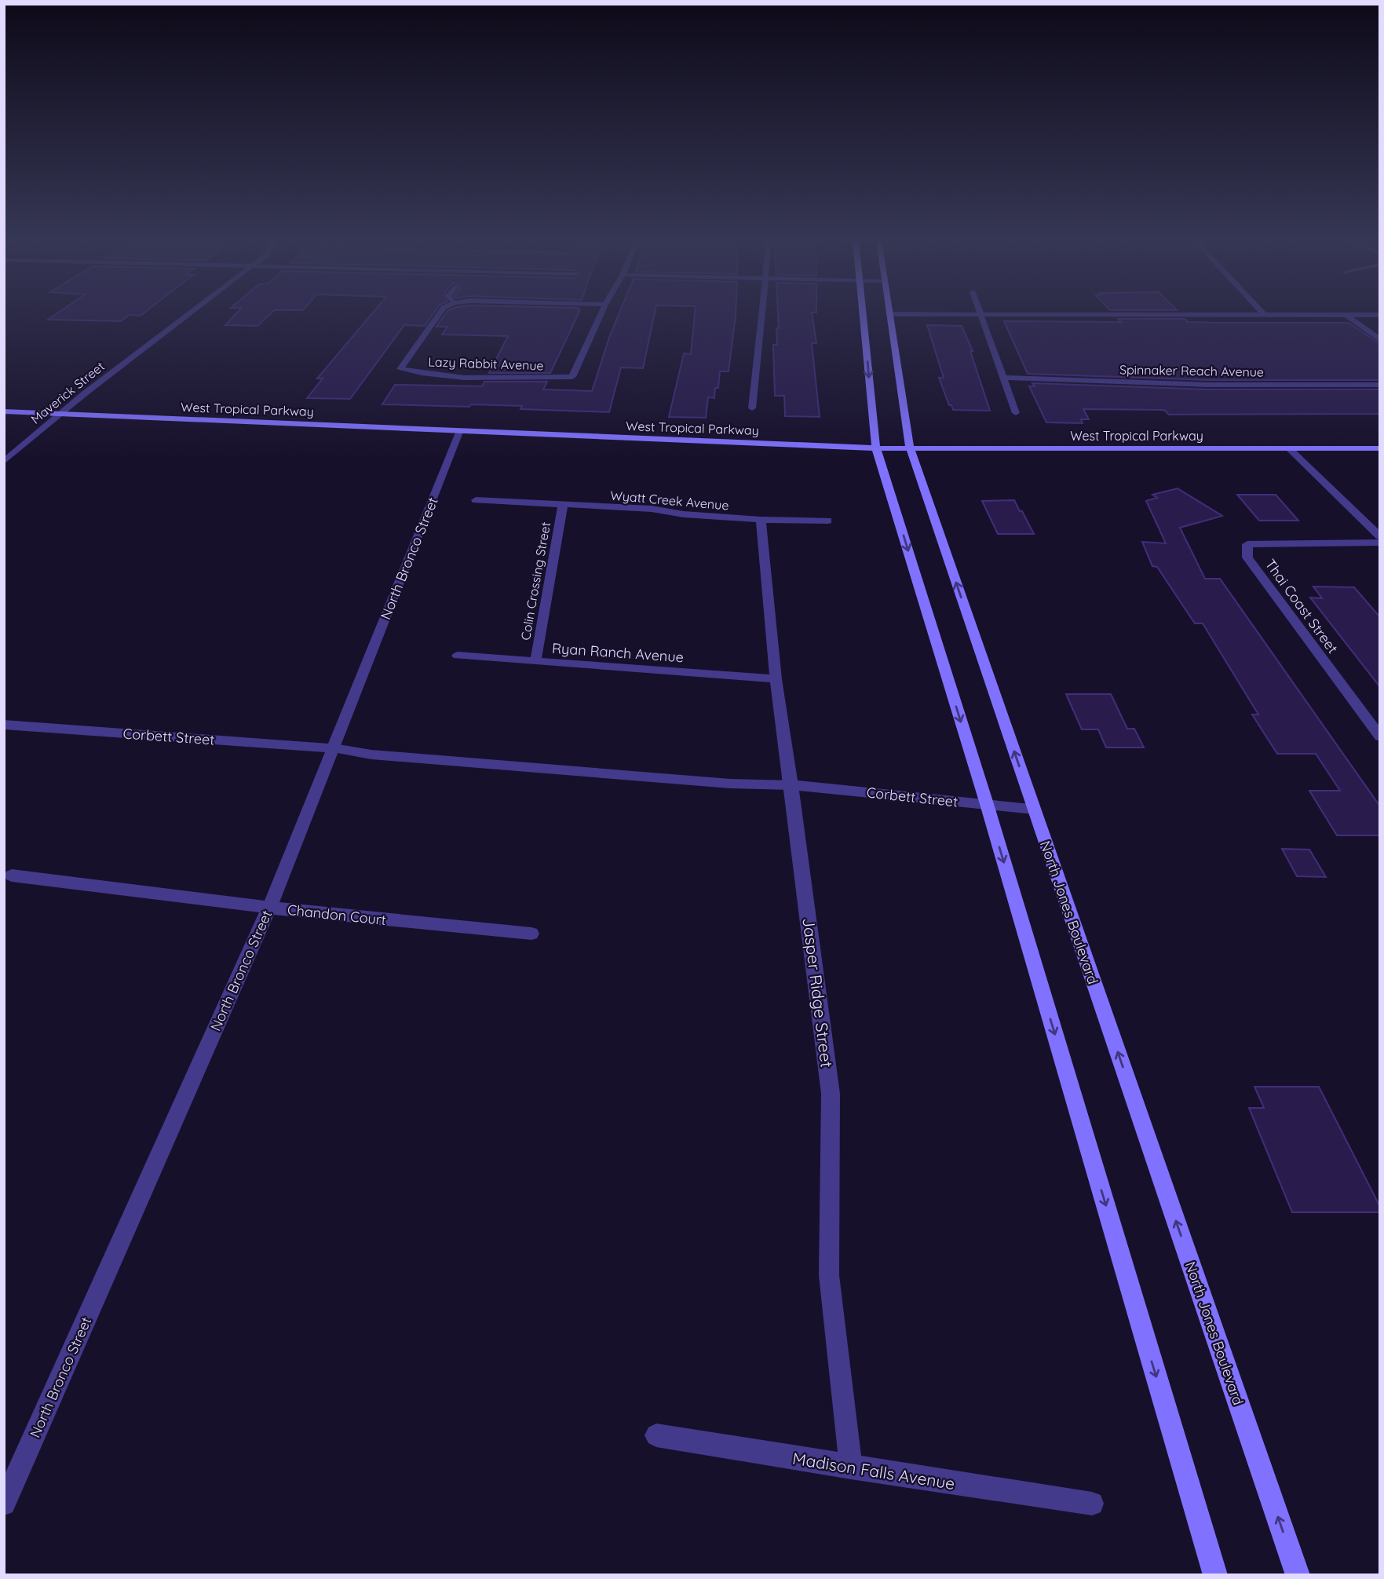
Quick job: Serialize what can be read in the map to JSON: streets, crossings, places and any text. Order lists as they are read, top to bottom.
{
  "streets": {
    "main road": ["West Tropical Parkway", "North Jones Boulevard"],
    "street": [
      "Lazy Rabbit Avenue",
      "Spinnaker Reach Avenue",
      "Maverick Street",
      "Wyatt Creek Avenue",
      "North Bronco Street",
      "Colin Crossing Street",
      "Thai Coast Street",
      "Ryan Ranch Avenue",
      "Corbett Street",
      "Chandon Court",
      "Jasper Ridge Street",
      "Madison Falls Avenue"
    ]
  },
  "crossings": [
    ["Maverick Street", "West Tropical Parkway"],
    ["West Tropical Parkway", "North Bronco Street"],
    ["West Tropical Parkway", "North Jones Boulevard"],
    ["Wyatt Creek Avenue", "Colin Crossing Street"],
    ["Wyatt Creek Avenue", "Jasper Ridge Street"],
    ["North Bronco Street", "Corbett Street"],
    ["North Bronco Street", "Chandon Court"],
    ["Colin Crossing Street", "Ryan Ranch Avenue"],
    ["Ryan Ranch Avenue", "Jasper Ridge Street"],
    ["Corbett Street", "North Jones Boulevard"],
    ["Corbett Street", "Jasper Ridge Street"],
    ["Jasper Ridge Street", "Madison Falls Avenue"]
  ]
}
